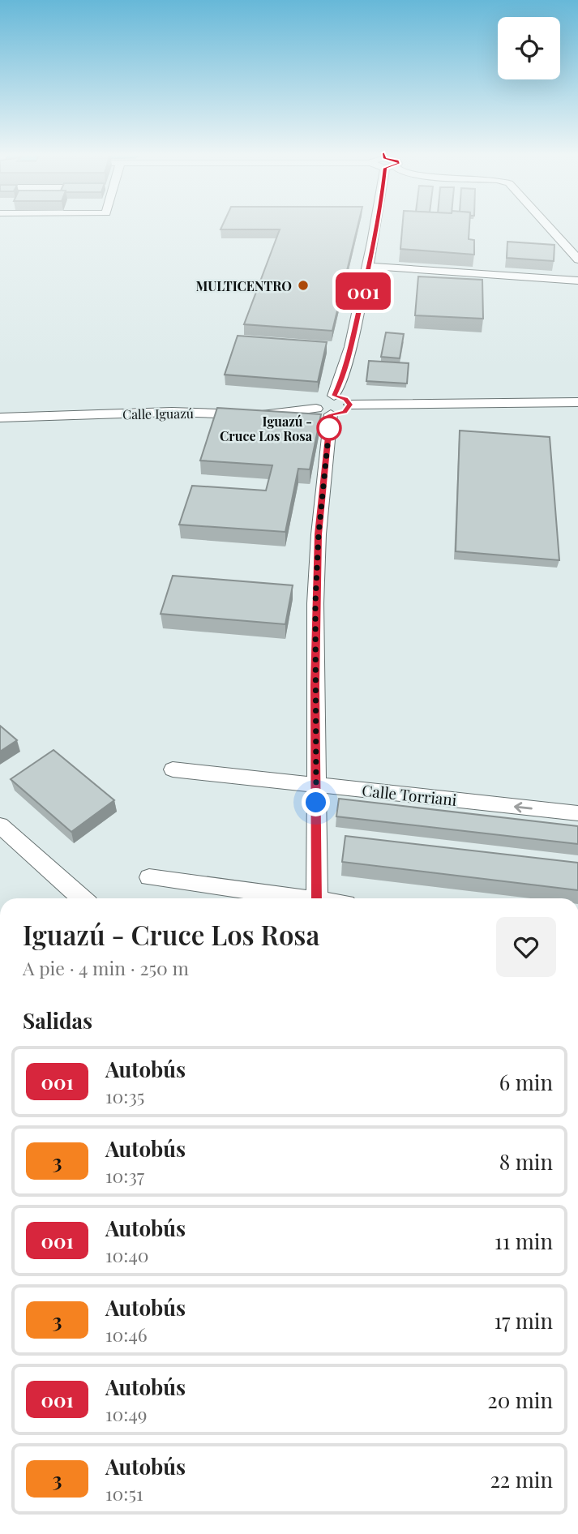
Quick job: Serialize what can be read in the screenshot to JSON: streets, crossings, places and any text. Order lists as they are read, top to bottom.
{
  "streets": {
    "street": ["Calle Iguazú", "Calle Torriani"]
  },
  "one_way": ["Calle Torriani"],
  "places": ["MULTICENTRO", "Iguazú - Cruce Los Rosa"],
  "lines": ["bus line 001"],
  "page": {
    "on_map": "001",
    "heading": [
      ["Iguazú - Cruce Los Rosa", "A pie · 4 min · 250 m"],
      "Salidas"
    ],
    "list": [
      {
        "mark": "001",
        "name": "Autobús",
        "note": "10:35",
        "value": "6 min"
      },
      {
        "mark": "3",
        "name": "Autobús",
        "note": "10:37",
        "value": "8 min"
      },
      {
        "mark": "001",
        "name": "Autobús",
        "note": "10:40",
        "value": "11 min"
      },
      {
        "mark": "3",
        "name": "Autobús",
        "note": "10:46",
        "value": "17 min"
      },
      {
        "mark": "001",
        "name": "Autobús",
        "note": "10:49",
        "value": "20 min"
      },
      {
        "mark": "3",
        "name": "Autobús",
        "note": "10:51",
        "value": "22 min"
      }
    ]
  }
}
